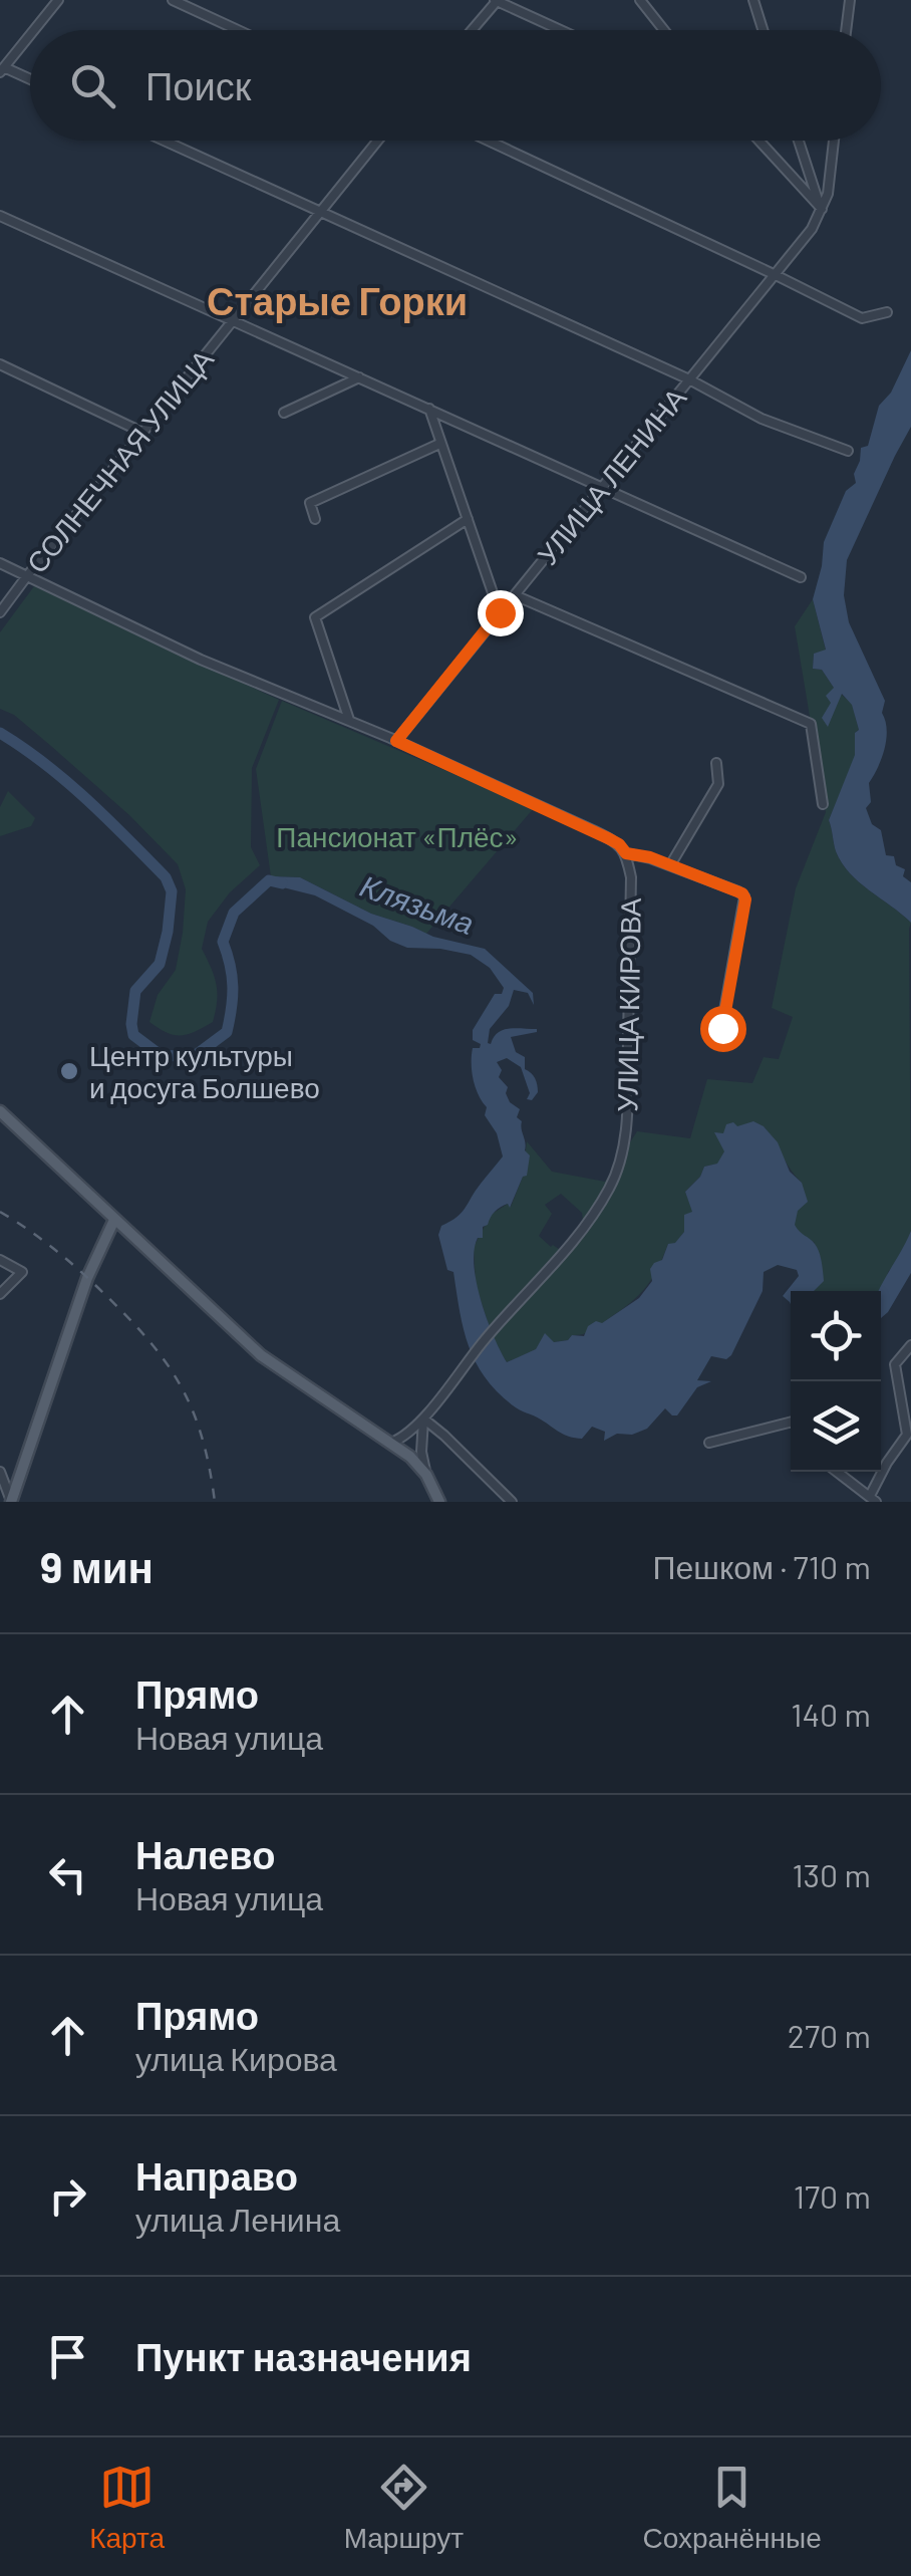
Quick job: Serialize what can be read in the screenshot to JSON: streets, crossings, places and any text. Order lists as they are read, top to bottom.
{
  "streets": {
    "street": ["СОЛНЕЧНАЯ УЛИЦА", "УЛИЦА ЛЕНИНА", "УЛИЦА КИРОВА"]
  },
  "districts": ["Старые Горки"],
  "water": ["Клязьма"],
  "parks": ["Пансионат «Плёс»"],
  "places": ["Центр культуры и досуга Болшево"],
  "page": {
    "search": "Поиск",
    "heading": ["9 мин", "Пешком · 710 m"],
    "list": [
      ["Прямо", "Новая улица", "140 m"],
      ["Налево", "Новая улица", "130 m"],
      ["Прямо", "улица Кирова", "270 m"],
      ["Направо", "улица Ленина", "170 m"],
      "Пункт назначения"
    ],
    "nav": ["Карта", "Маршрут", "Сохранённые"]
  }
}
